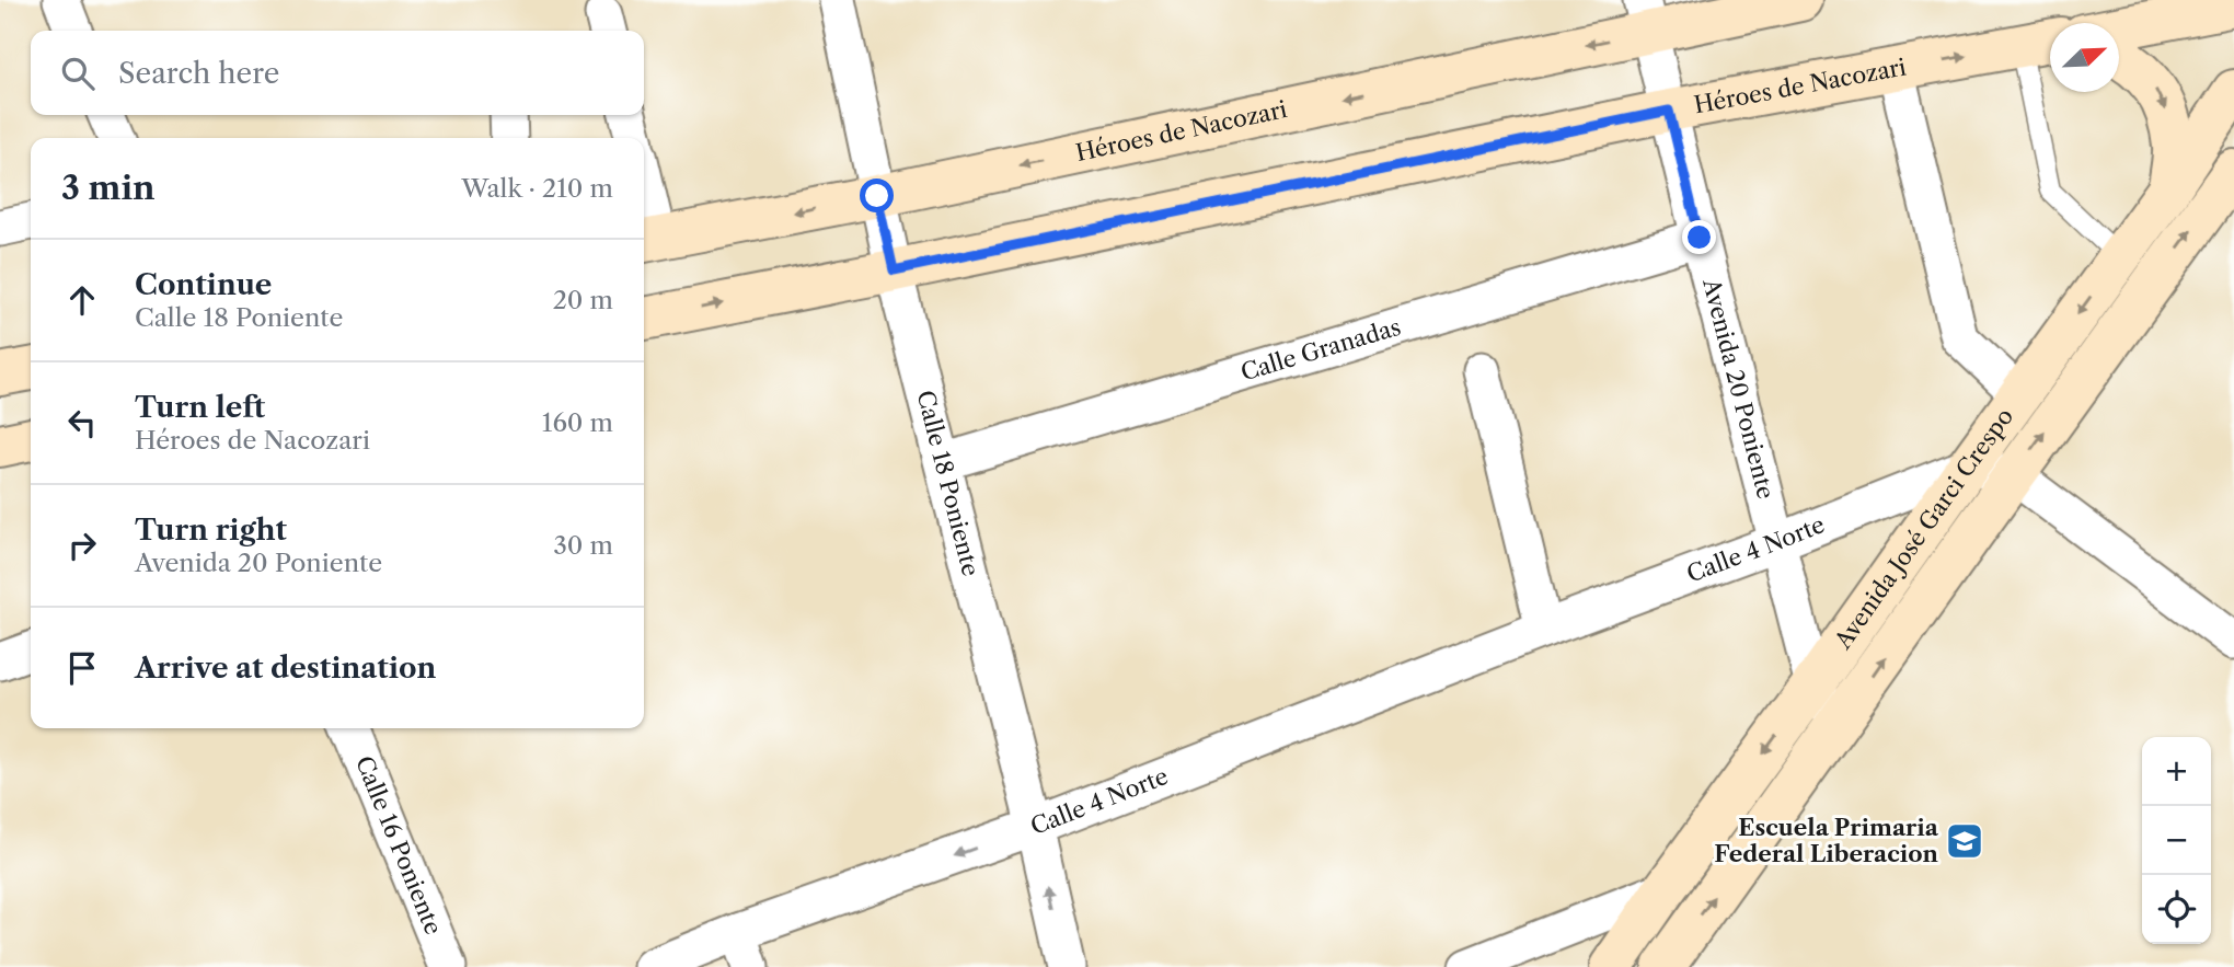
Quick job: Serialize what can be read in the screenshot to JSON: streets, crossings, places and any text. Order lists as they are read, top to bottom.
{
  "streets": {
    "main road": ["Héroes de Nacozari", "Avenida José Garci Crespo"],
    "street": [
      "Calle Granadas",
      "Avenida 20 Poniente",
      "Calle 18 Poniente",
      "Calle 4 Norte",
      "Calle 16 Poniente"
    ]
  },
  "crossings": [
    ["Héroes de Nacozari", "Avenida 20 Poniente"],
    ["Héroes de Nacozari", "Calle 18 Poniente"],
    ["Calle Granadas", "Avenida 20 Poniente"],
    ["Calle Granadas", "Calle 18 Poniente"],
    ["Avenida 20 Poniente", "Avenida José Garci Crespo"],
    ["Avenida 20 Poniente", "Calle 4 Norte"],
    ["Calle 18 Poniente", "Calle 4 Norte"],
    ["Avenida José Garci Crespo", "Calle 4 Norte"]
  ],
  "places": {
    "school or university": ["Escuela Primaria Federal Liberacion"]
  },
  "north": "top right",
  "page": {
    "search": "Search here",
    "heading": ["3 min", "Walk · 210 m"],
    "list": [
      ["Continue", "Calle 18 Poniente", "20 m"],
      ["Turn left", "Héroes de Nacozari", "160 m"],
      ["Turn right", "Avenida 20 Poniente", "30 m"],
      "Arrive at destination"
    ],
    "map_buttons": ["+", "−"]
  }
}
